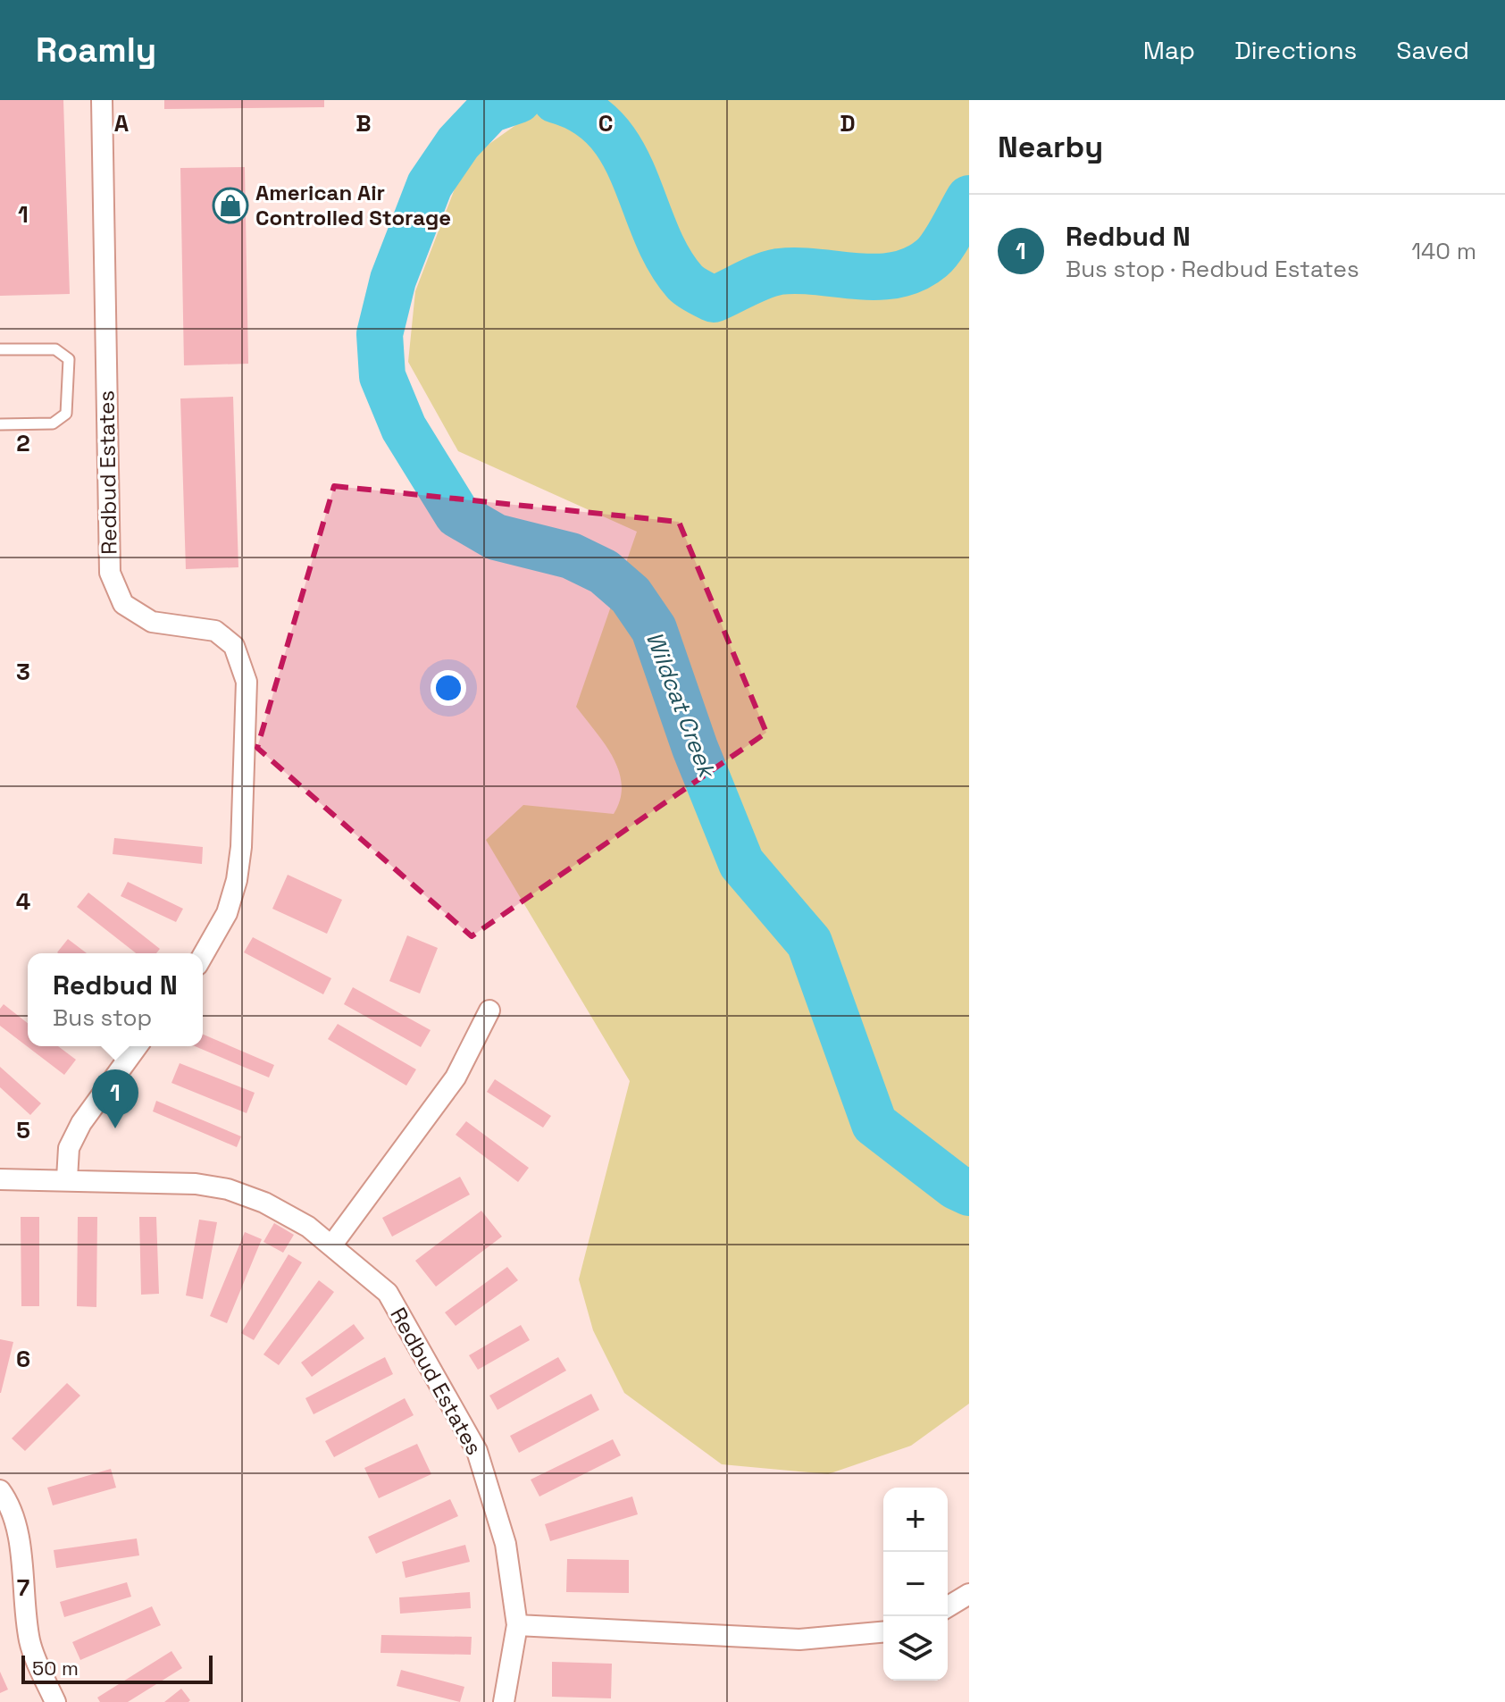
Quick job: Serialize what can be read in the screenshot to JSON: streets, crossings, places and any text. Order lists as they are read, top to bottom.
{
  "streets": {
    "street": ["Redbud Estates"]
  },
  "water": ["Wildcat Creek"],
  "places": {
    "shop": ["American Air Controlled Storage"]
  },
  "scale_bar": "50 m",
  "page": {
    "header": "Roamly",
    "nav": ["Map", "Directions", "Saved"],
    "heading": "Nearby",
    "list": [
      {
        "mark": "1",
        "name": "Redbud N",
        "note": "Bus stop · Redbud Estates",
        "value": "140 m"
      }
    ],
    "popup": ["Redbud N", "Bus stop"],
    "pins": "1",
    "map_buttons": ["+", "−"],
    "scale": "50 m"
  },
  "grid": {
    "columns": [
      "A",
      "B",
      "C",
      "D"
    ],
    "rows": [
      "1",
      "2",
      "3",
      "4",
      "5",
      "6",
      "7"
    ]
  }
}
